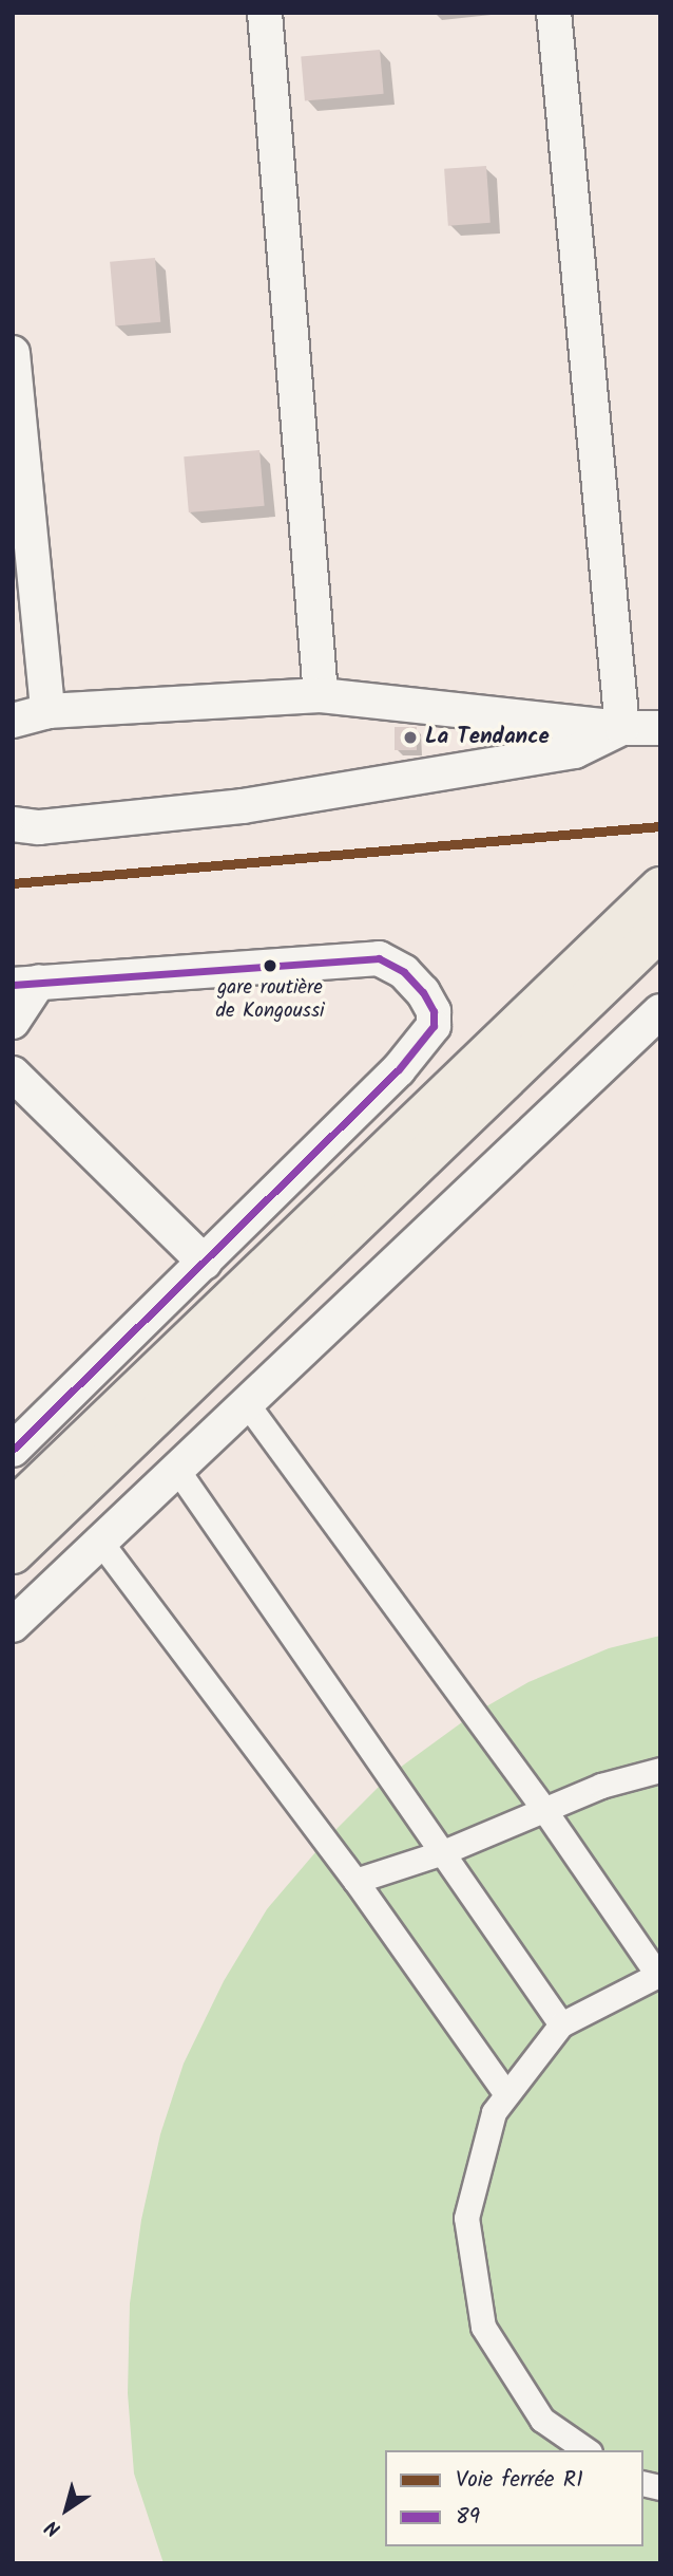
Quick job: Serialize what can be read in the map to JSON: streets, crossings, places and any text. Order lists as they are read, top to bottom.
{
  "places": ["La Tendance", "gare routière de Kongoussi"],
  "lines": ["rail line R1", "transit line 89"],
  "legend": ["Voie ferrée R1", "89"],
  "north": "bottom left"
}
